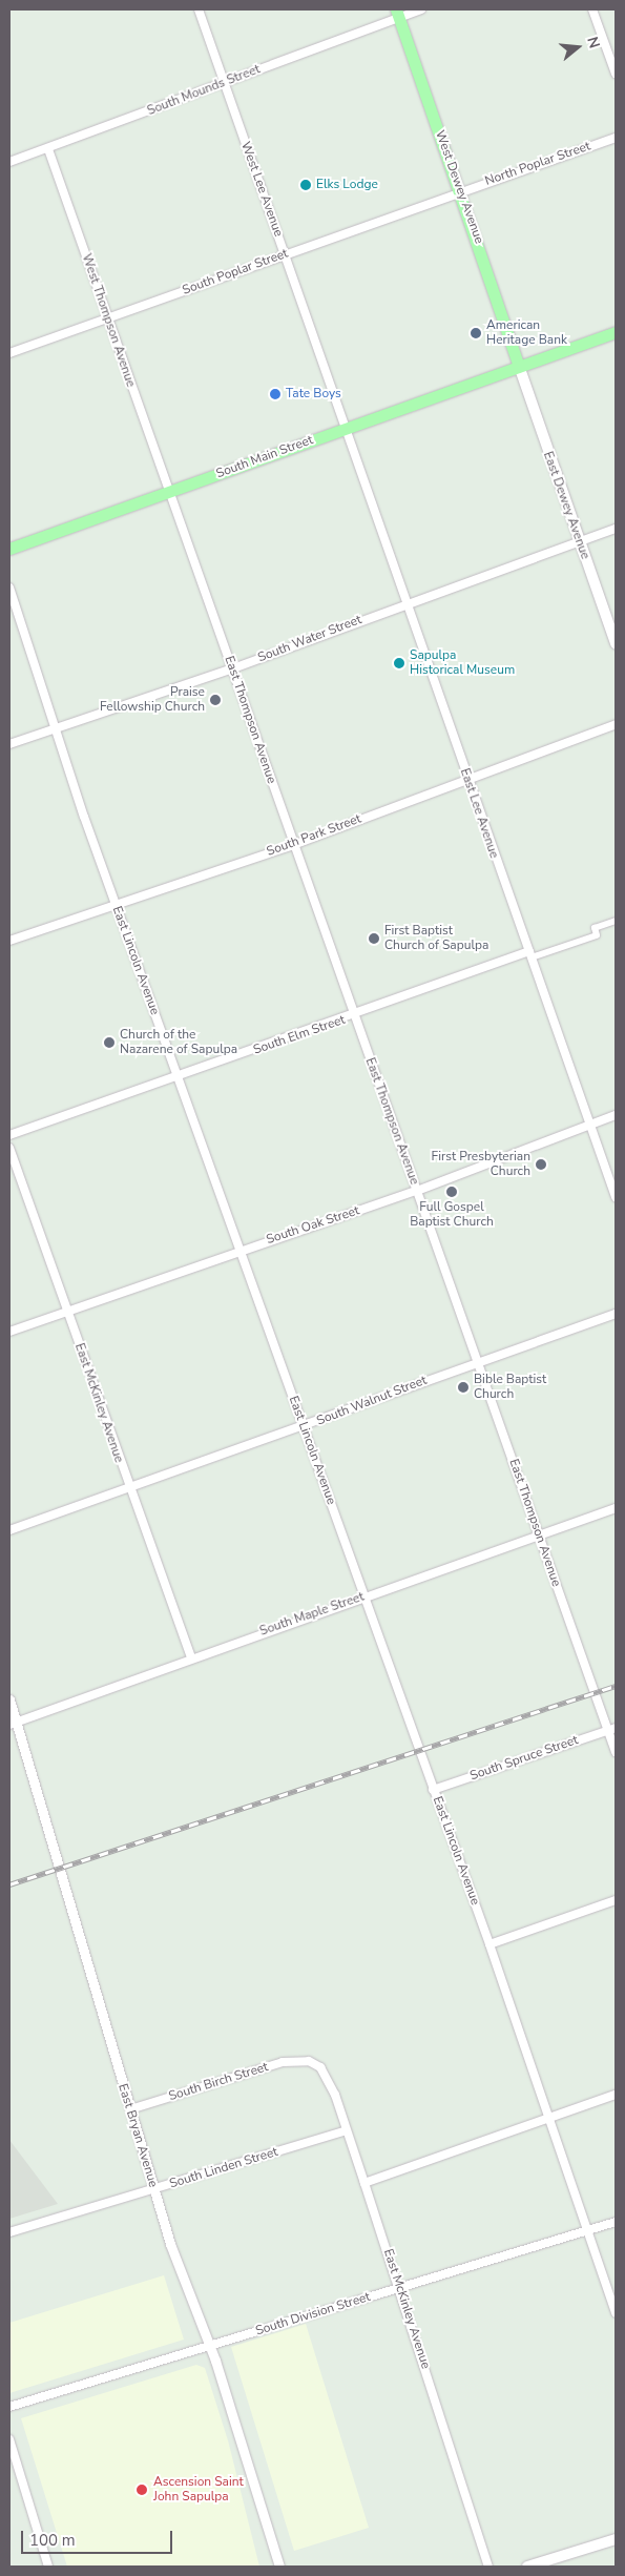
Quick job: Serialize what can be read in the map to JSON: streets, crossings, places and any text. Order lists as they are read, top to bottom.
{
  "streets": {
    "main road": ["West Dewey Avenue", "South Main Street", "East Dewey Avenue"],
    "street": [
      "South Mounds Street",
      "North Poplar Street",
      "West Lee Avenue",
      "South Poplar Street",
      "West Thompson Avenue",
      "South Water Street",
      "East Thompson Avenue",
      "East Lee Avenue",
      "South Park Street",
      "East Lincoln Avenue",
      "South Elm Street",
      "South Oak Street",
      "South Walnut Street",
      "East McKinley Avenue",
      "South Maple Street",
      "South Spruce Street",
      "South Birch Street",
      "East Bryan Avenue",
      "South Linden Street",
      "South Division Street"
    ]
  },
  "crossings": [
    ["South Mounds Street", "West Dewey Avenue"],
    ["South Mounds Street", "West Lee Avenue"],
    ["South Mounds Street", "West Thompson Avenue"],
    ["North Poplar Street", "West Dewey Avenue"],
    ["North Poplar Street", "South Poplar Street"],
    ["West Dewey Avenue", "South Poplar Street"],
    ["West Dewey Avenue", "South Main Street"],
    ["West Dewey Avenue", "East Dewey Avenue"],
    ["West Lee Avenue", "South Poplar Street"],
    ["West Lee Avenue", "South Main Street"],
    ["West Lee Avenue", "East Lee Avenue"],
    ["South Poplar Street", "West Thompson Avenue"],
    ["West Thompson Avenue", "South Main Street"],
    ["West Thompson Avenue", "East Thompson Avenue"],
    ["South Main Street", "East Dewey Avenue"],
    ["South Main Street", "East Thompson Avenue"],
    ["South Main Street", "East Lee Avenue"],
    ["East Dewey Avenue", "South Water Street"],
    ["South Water Street", "East Thompson Avenue"],
    ["South Water Street", "East Lee Avenue"],
    ["South Water Street", "East Lincoln Avenue"],
    ["East Thompson Avenue", "South Park Street"],
    ["East Thompson Avenue", "South Elm Street"],
    ["East Thompson Avenue", "South Oak Street"],
    ["East Thompson Avenue", "South Walnut Street"],
    ["East Thompson Avenue", "South Maple Street"],
    ["East Thompson Avenue", "South Spruce Street"],
    ["East Lee Avenue", "South Park Street"],
    ["East Lee Avenue", "South Elm Street"],
    ["East Lee Avenue", "South Oak Street"],
    ["South Park Street", "East Lincoln Avenue"],
    ["East Lincoln Avenue", "South Elm Street"],
    ["East Lincoln Avenue", "South Oak Street"],
    ["East Lincoln Avenue", "South Walnut Street"],
    ["East Lincoln Avenue", "South Maple Street"],
    ["East Lincoln Avenue", "South Spruce Street"],
    ["East Lincoln Avenue", "South Division Street"],
    ["South Oak Street", "East McKinley Avenue"],
    ["South Walnut Street", "East McKinley Avenue"],
    ["East McKinley Avenue", "South Maple Street"],
    ["East McKinley Avenue", "South Birch Street"],
    ["East McKinley Avenue", "South Linden Street"],
    ["East McKinley Avenue", "South Division Street"],
    ["South Maple Street", "East Bryan Avenue"],
    ["South Birch Street", "East Bryan Avenue"],
    ["East Bryan Avenue", "South Linden Street"],
    ["East Bryan Avenue", "South Division Street"]
  ],
  "places": [
    "Elks Lodge",
    "American Heritage Bank",
    "Tate Boys",
    "Sapulpa Historical Museum",
    "Praise Fellowship Church",
    "First Baptist Church of Sapulpa",
    "Church of the Nazarene of Sapulpa",
    "First Presbyterian Church",
    "Full Gospel Baptist Church",
    "Bible Baptist Church",
    "Ascension Saint John Sapulpa"
  ],
  "scale_bar": "100 m",
  "north": "right"
}
